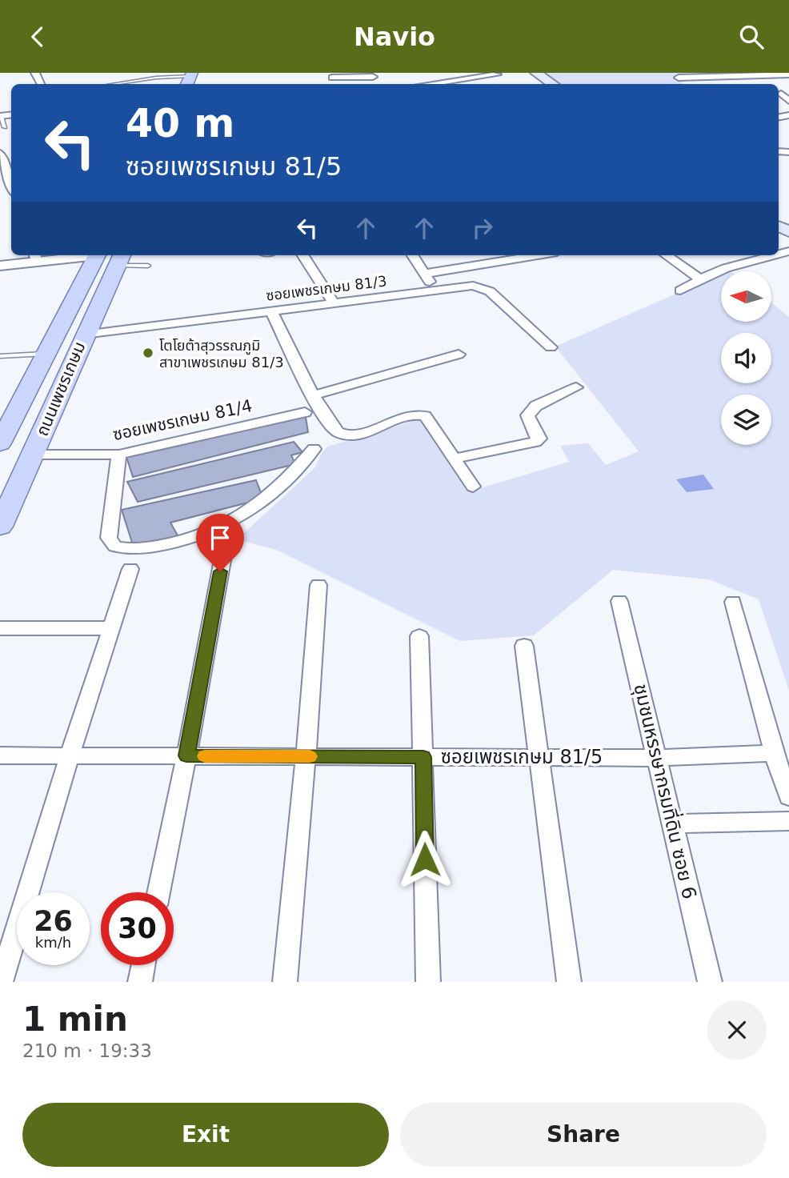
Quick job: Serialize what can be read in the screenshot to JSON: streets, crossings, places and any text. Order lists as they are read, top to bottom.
{
  "streets": {
    "main road": ["ถนนเพชรเกษม"],
    "street": [
      "ซอยเพชรเกษม 81/3",
      "ซอยเพชรเกษม 81/4",
      "ซอยเพชรเกษม 81/5",
      "ชุมชนหรรษากรมที่ดิน ซอย 6"
    ]
  },
  "crossings": [
    ["ซอยเพชรเกษม 81/3", "ถนนเพชรเกษม"],
    ["ถนนเพชรเกษม", "ซอยเพชรเกษม 81/4"],
    ["ซอยเพชรเกษม 81/5", "ชุมชนหรรษากรมที่ดิน ซอย 6"]
  ],
  "places": ["โตโยต้าสุวรรณภูมิ สาขาเพชรเกษม 81/3"],
  "north": "left",
  "page": {
    "header": "Navio",
    "turn": ["40 m", "ซอยเพชรเกษม 81/5"],
    "speed": "26 km/h",
    "limit": "30",
    "heading": ["1 min", "210 m · 19:33"],
    "buttons": ["Exit", "Share"]
  }
}
